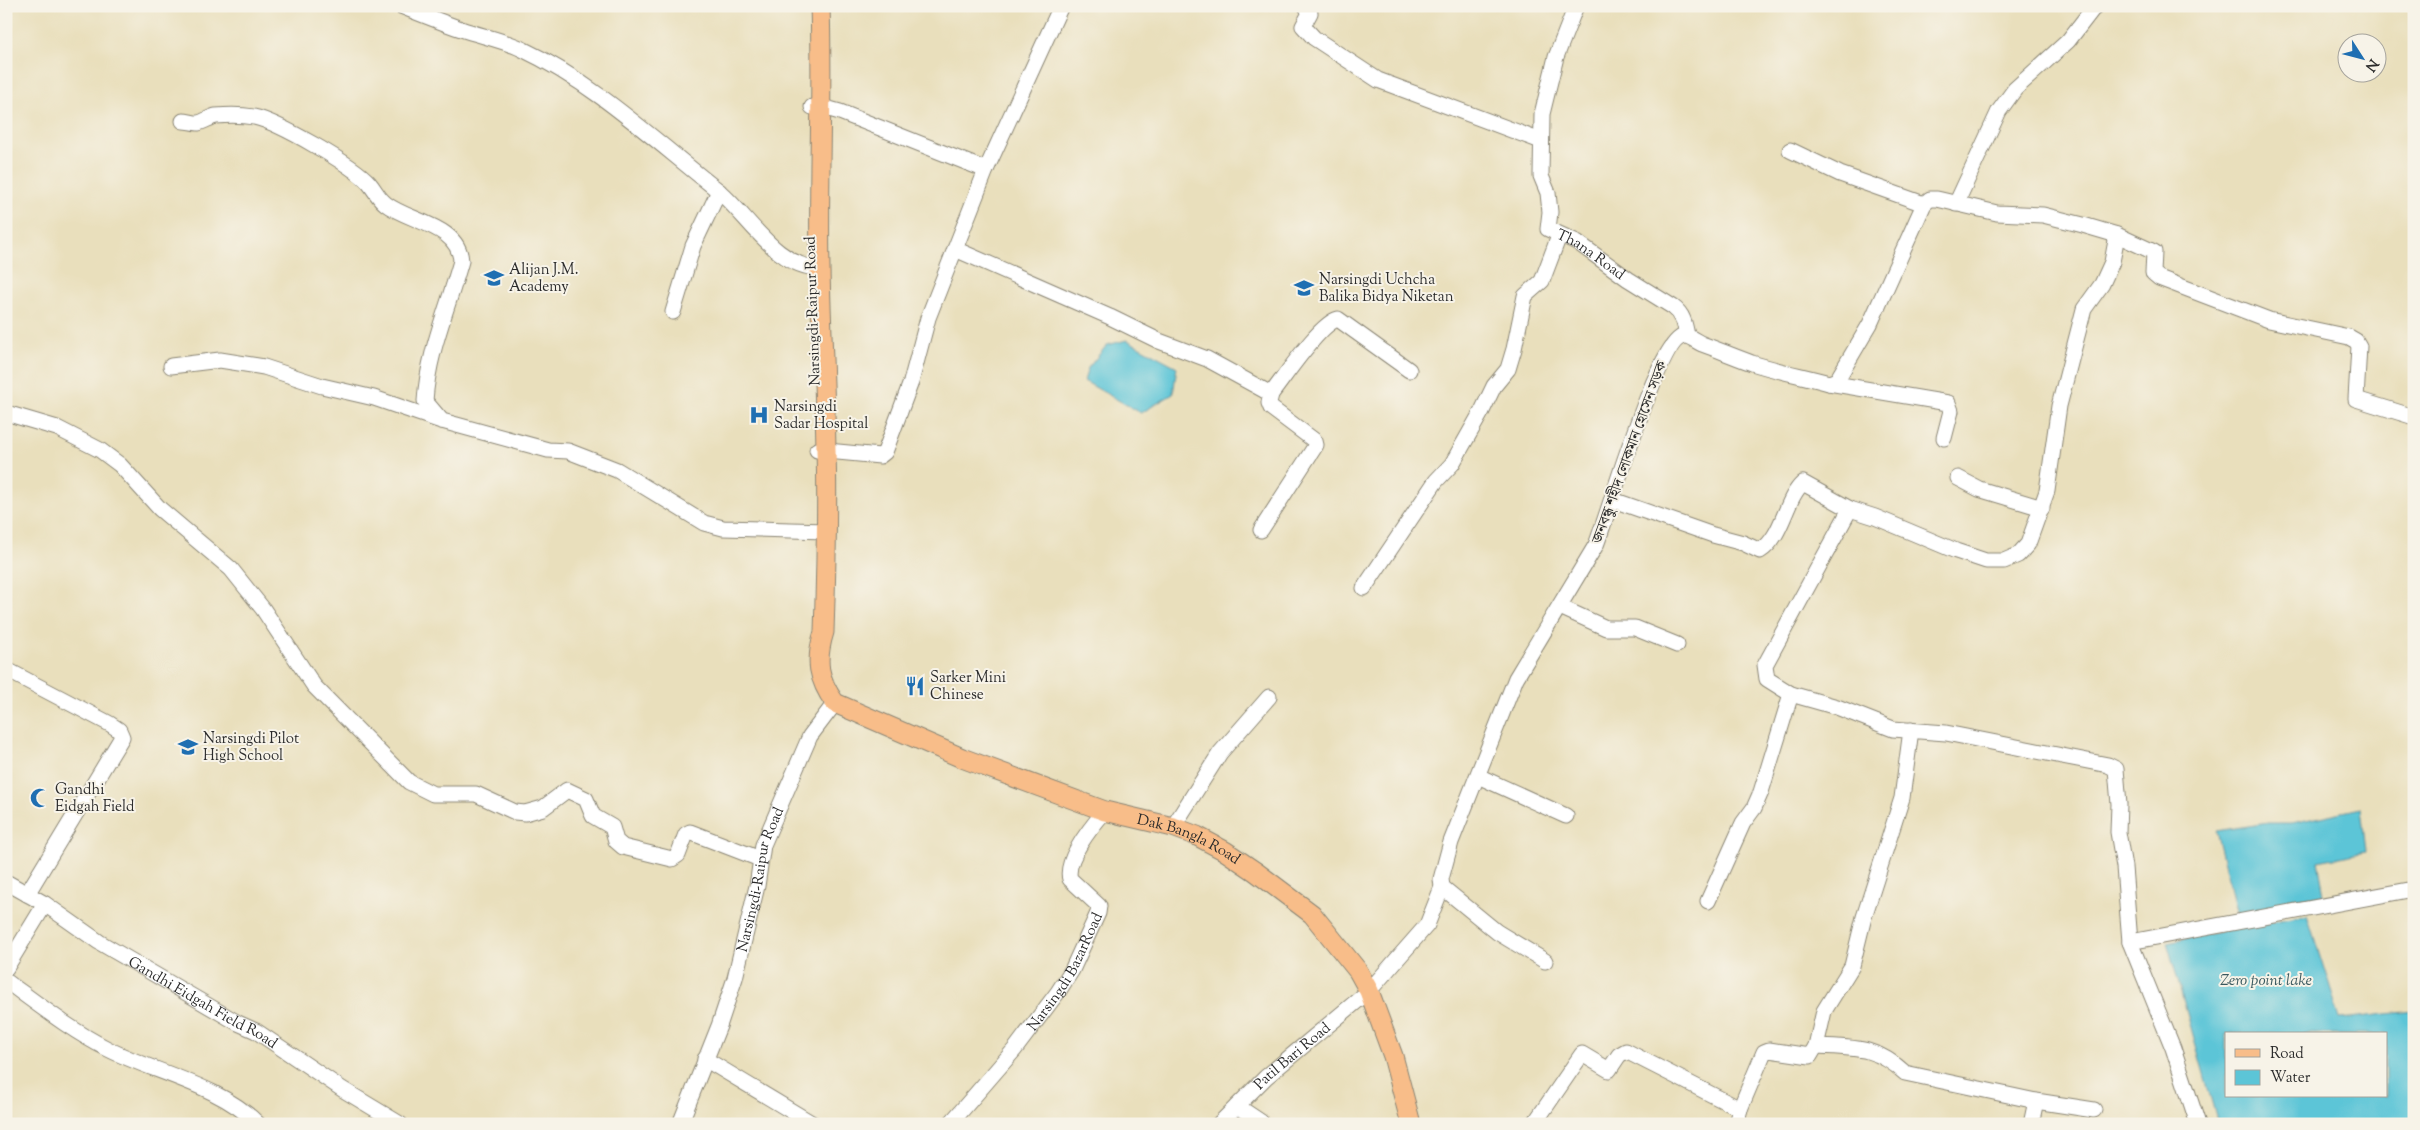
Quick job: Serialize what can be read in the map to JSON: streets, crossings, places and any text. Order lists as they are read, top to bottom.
{
  "streets": {
    "main road": ["Narsingdi-Raipur Road", "Dak Bangla Road"],
    "street": [
      "Thana Road",
      "জনবন্ধু শহীদ লোকমান হোসেন সড়ক",
      "Narsingdi BazarRoad",
      "Gandhi Eidgah Field Road",
      "Patil Bari Road"
    ]
  },
  "crossings": [
    ["Thana Road", "জনবন্ধু শহীদ লোকমান হোসেন সড়ক"],
    ["Narsingdi-Raipur Road", "Dak Bangla Road"],
    ["জনবন্ধু শহীদ লোকমান হোসেন সড়ক", "Dak Bangla Road"],
    ["জনবন্ধু শহীদ লোকমান হোসেন সড়ক", "Patil Bari Road"],
    ["Dak Bangla Road", "Narsingdi BazarRoad"],
    ["Dak Bangla Road", "Patil Bari Road"]
  ],
  "water": ["Zero point lake"],
  "places": {
    "school or university": ["Alijan J.M. Academy", "Narsingdi Uchcha Balika Bidya Niketan", "Narsingdi Pilot High School"],
    "hospital": ["Narsingdi Sadar Hospital"],
    "restaurant": ["Sarker Mini Chinese"],
    "mosque": ["Gandhi Eidgah Field"]
  },
  "legend": ["Road", "Water"],
  "north": "bottom right"
}
